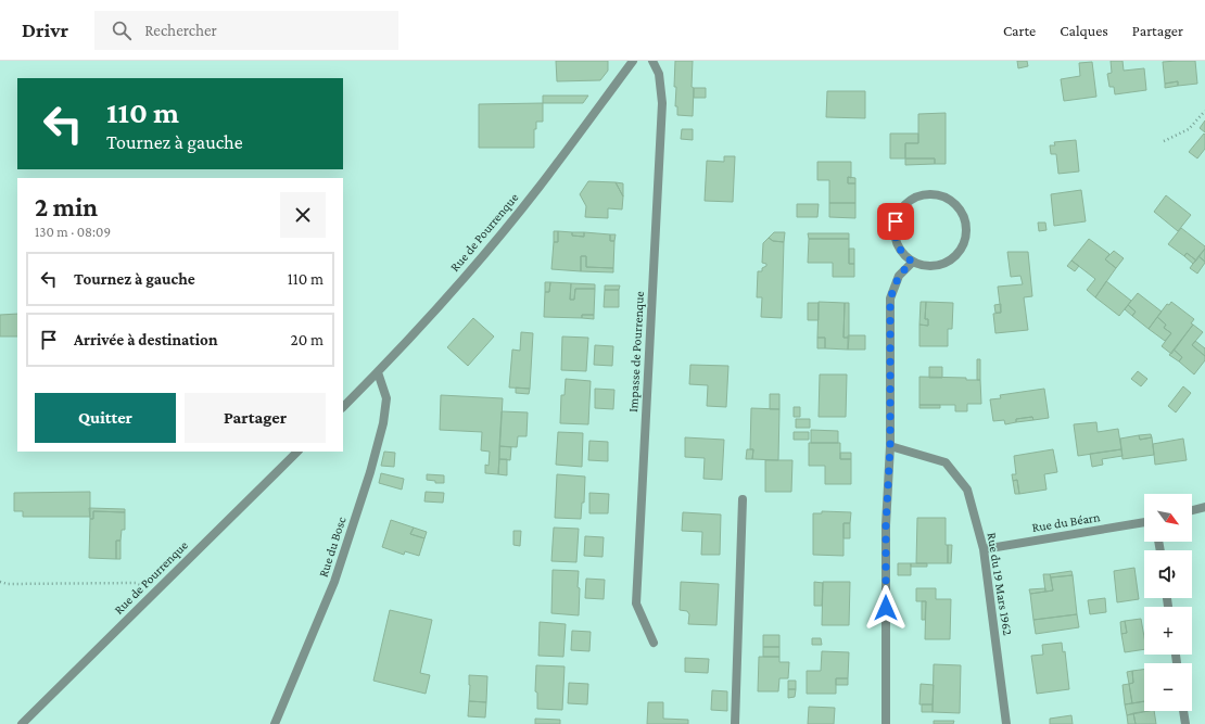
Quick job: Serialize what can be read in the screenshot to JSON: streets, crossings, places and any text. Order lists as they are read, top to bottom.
{
  "streets": {
    "street": [
      "Rue de Pourrenque",
      "Impasse de Pourrenque",
      "Rue du Béarn",
      "Rue du Bosc",
      "Rue du 19 Mars 1962"
    ]
  },
  "crossings": [
    ["Rue de Pourrenque", "Rue du Bosc"],
    ["Rue du Béarn", "Rue du 19 Mars 1962"]
  ],
  "north": "bottom right",
  "page": {
    "header": "Drivr",
    "search": "Rechercher",
    "nav": ["Carte", "Calques", "Partager"],
    "turn": ["110 m", "Tournez à gauche"],
    "heading": ["2 min", "130 m · 08:09"],
    "list": [
      {
        "name": "Tournez à gauche",
        "value": "110 m"
      },
      {
        "name": "Arrivée à destination",
        "value": "20 m"
      }
    ],
    "buttons": ["Quitter", "Partager"],
    "map_buttons": ["+", "−"]
  }
}
